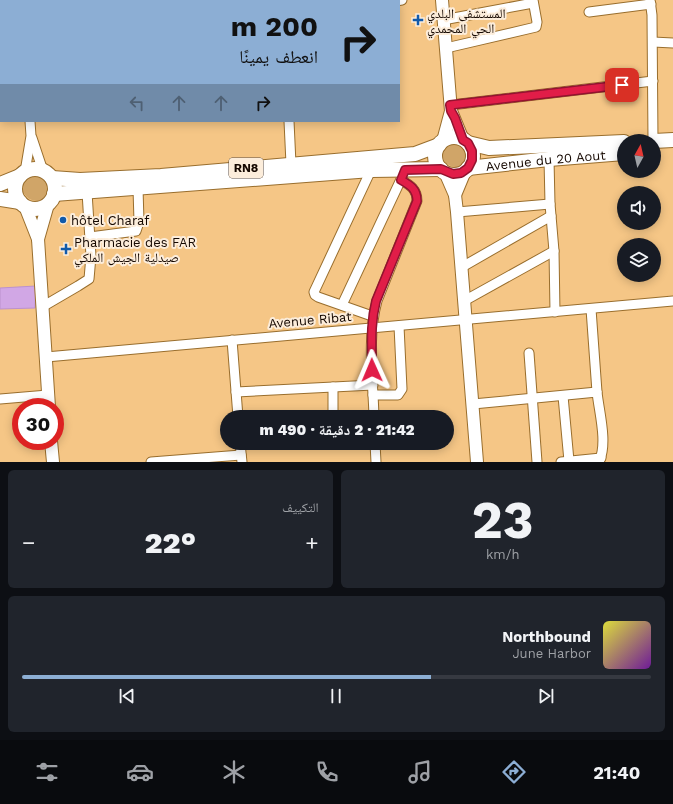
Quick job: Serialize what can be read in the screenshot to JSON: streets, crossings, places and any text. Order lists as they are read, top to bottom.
{
  "streets": {
    "main road": ["Avenue du 20 Aout", "RN8"],
    "street": ["Avenue Ribat"]
  },
  "crossings": [
    ["Avenue du 20 Aout", "RN8"]
  ],
  "places": {
    "health": ["المستشفى البلدي الحي المحمدي", "Pharmacie des FAR صيدلية الجيش الملكي"],
    "other": ["hôtel Charaf"]
  },
  "north": "top",
  "page": {
    "turn": ["200 m", "انعطف يمينًا"],
    "limit": "30",
    "trip": "21:42 · 2 دقيقة · 490 m",
    "tile": [
      ["23", "km/h"],
      "التكييف"
    ],
    "heat": ["−", "22°", "+"],
    "song": ["Northbound", "June Harbor"],
    "tabs": "21:40"
  }
}
